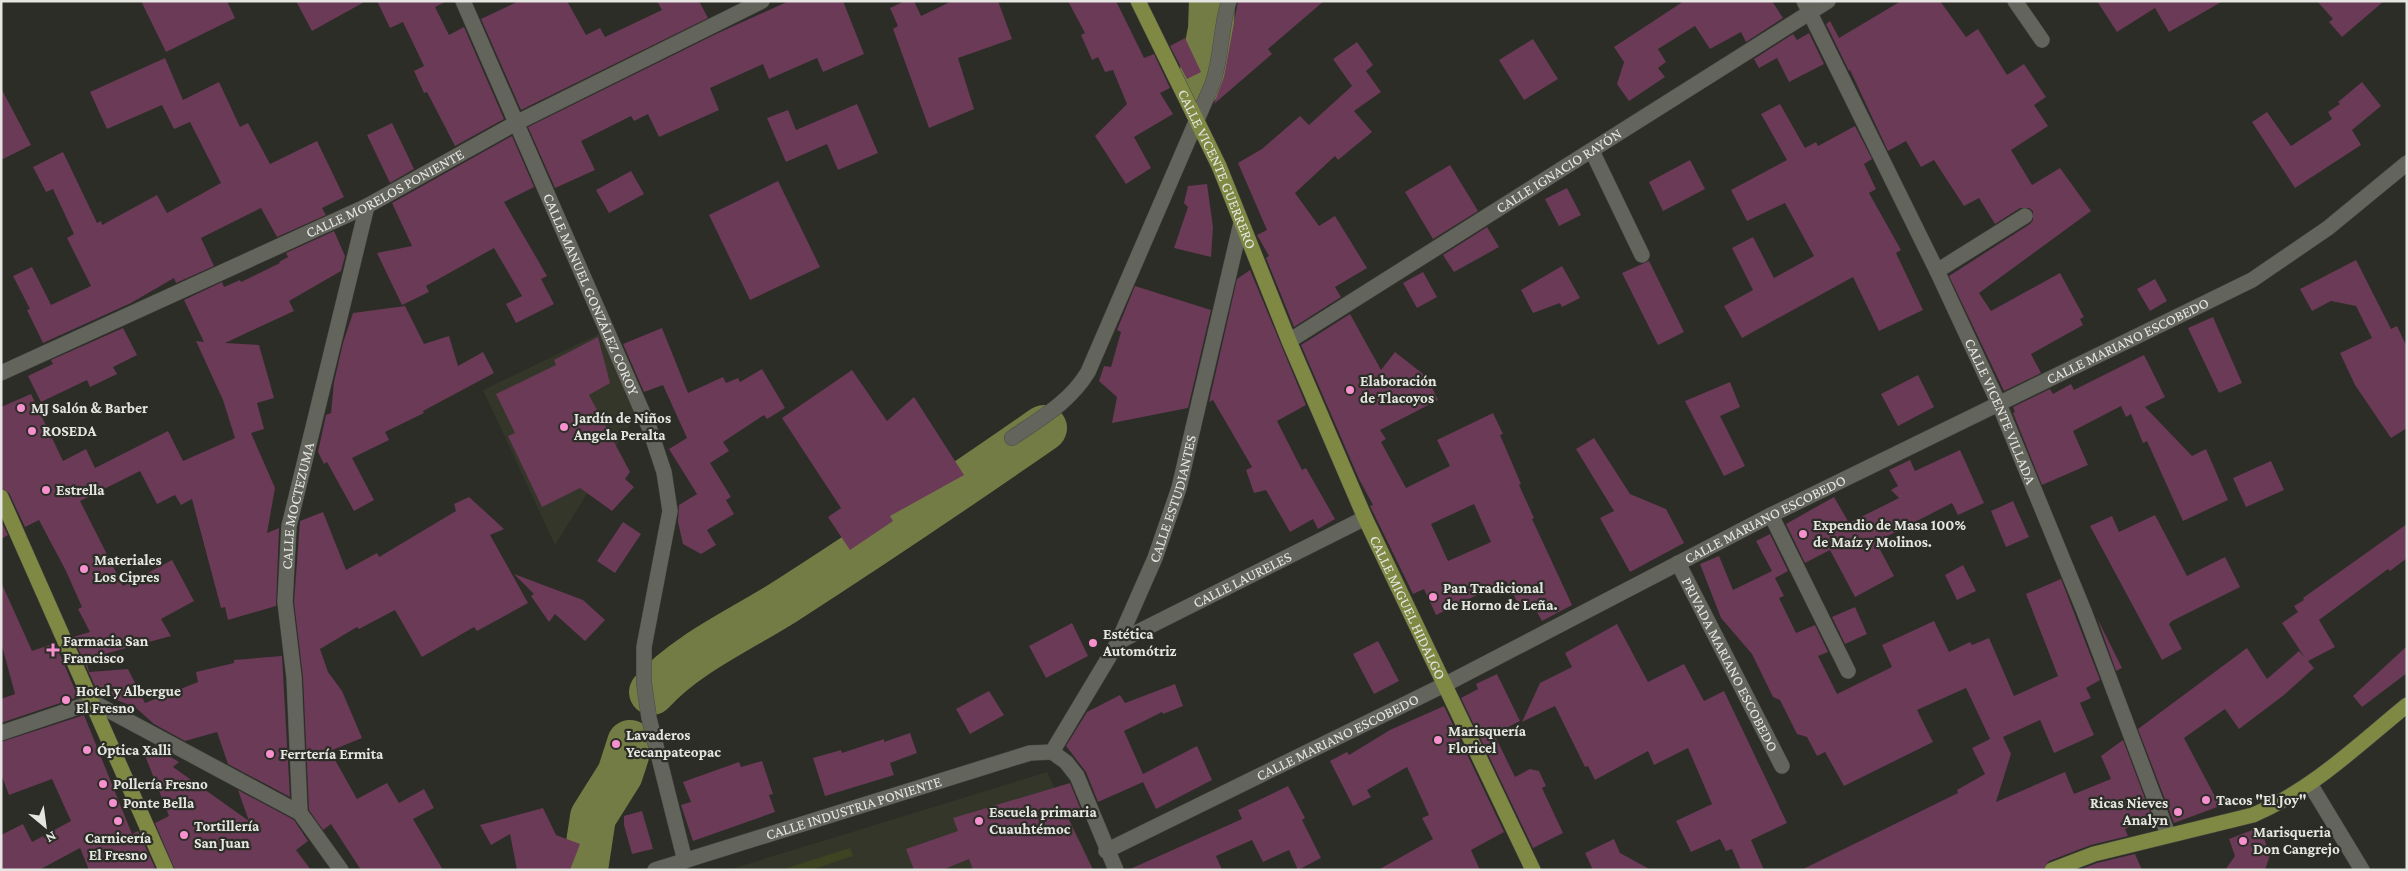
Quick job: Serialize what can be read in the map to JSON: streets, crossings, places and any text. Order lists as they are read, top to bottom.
{
  "streets": {
    "main road": ["CALLE VICENTE GUERRERO", "CALLE MIGUEL HIDALGO"],
    "street": [
      "CALLE IGNACIO RAYÓN",
      "CALLE MORELOS PONIENTE",
      "CALLE MANUEL GONZÁLEZ COROY",
      "CALLE MARIANO ESCOBEDO",
      "CALLE VICENTE VILLADA",
      "CALLE ESTUDIANTES",
      "CALLE MOCTEZUMA",
      "CALLE LAURELES",
      "PRIVADA MARIANO ESCOBEDO",
      "CALLE INDUSTRIA PONIENTE"
    ]
  },
  "crossings": [
    ["CALLE VICENTE GUERRERO", "CALLE IGNACIO RAYÓN"],
    ["CALLE VICENTE GUERRERO", "CALLE ESTUDIANTES"],
    ["CALLE VICENTE GUERRERO", "CALLE MIGUEL HIDALGO"],
    ["CALLE IGNACIO RAYÓN", "CALLE VICENTE VILLADA"],
    ["CALLE IGNACIO RAYÓN", "CALLE MIGUEL HIDALGO"],
    ["CALLE MORELOS PONIENTE", "CALLE MANUEL GONZÁLEZ COROY"],
    ["CALLE MORELOS PONIENTE", "CALLE MOCTEZUMA"],
    ["CALLE MANUEL GONZÁLEZ COROY", "CALLE INDUSTRIA PONIENTE"],
    ["CALLE MARIANO ESCOBEDO", "CALLE VICENTE VILLADA"],
    ["CALLE MARIANO ESCOBEDO", "CALLE MIGUEL HIDALGO"],
    ["CALLE MARIANO ESCOBEDO", "PRIVADA MARIANO ESCOBEDO"],
    ["CALLE ESTUDIANTES", "CALLE LAURELES"],
    ["CALLE ESTUDIANTES", "CALLE INDUSTRIA PONIENTE"],
    ["CALLE LAURELES", "CALLE MIGUEL HIDALGO"]
  ],
  "places": {
    "other": [
      "Elaboración de Tlacoyos",
      "MJ Salón & Barber",
      "Jardín de Niños Angela Peralta",
      "ROSEDA",
      "Estrella",
      "Expendio de Masa 100% de Maíz y Molinos.",
      "Materiales Los Cipres",
      "Pan Tradicional de Horno de Leña.",
      "Estética Automótriz",
      "Hotel y Albergue El Fresno",
      "Marisquería Floricel",
      "Lavaderos Yecanpateopac",
      "Óptica Xalli",
      "Ferrtería Ermita",
      "Pollería Fresno",
      "Tacos \"El Joy\"",
      "Ponte Bella",
      "Ricas Nieves Analyn",
      "Carnicería El Fresno",
      "Escuela primaria Cuauhtémoc",
      "Tortillería San Juan",
      "Marisqueria Don Cangrejo"
    ],
    "health": ["Farmacia San Francisco"]
  },
  "north": "bottom right"
}
